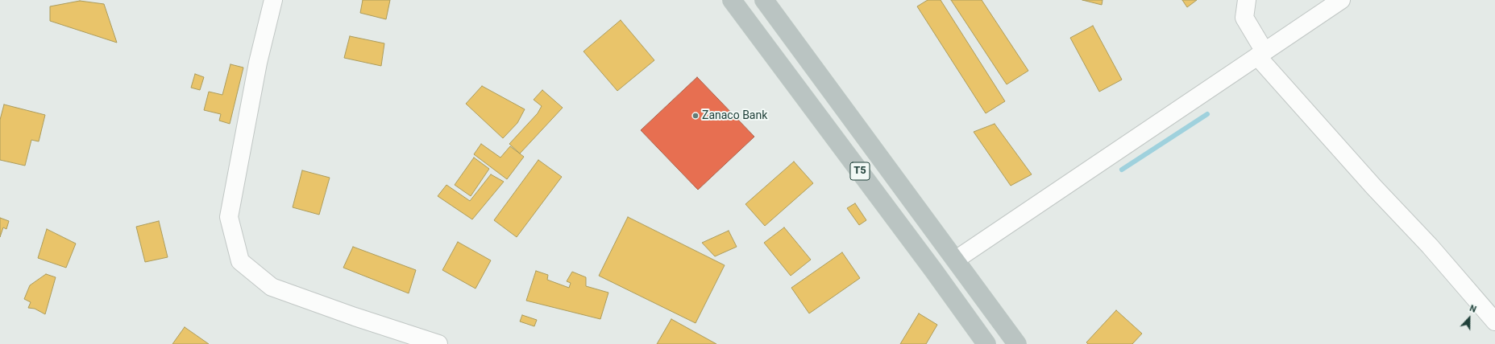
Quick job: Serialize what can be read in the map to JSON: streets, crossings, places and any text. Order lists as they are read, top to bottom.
{
  "streets": {
    "highway": ["T5"]
  },
  "places": ["Zanaco Bank"],
  "north": "top"
}
